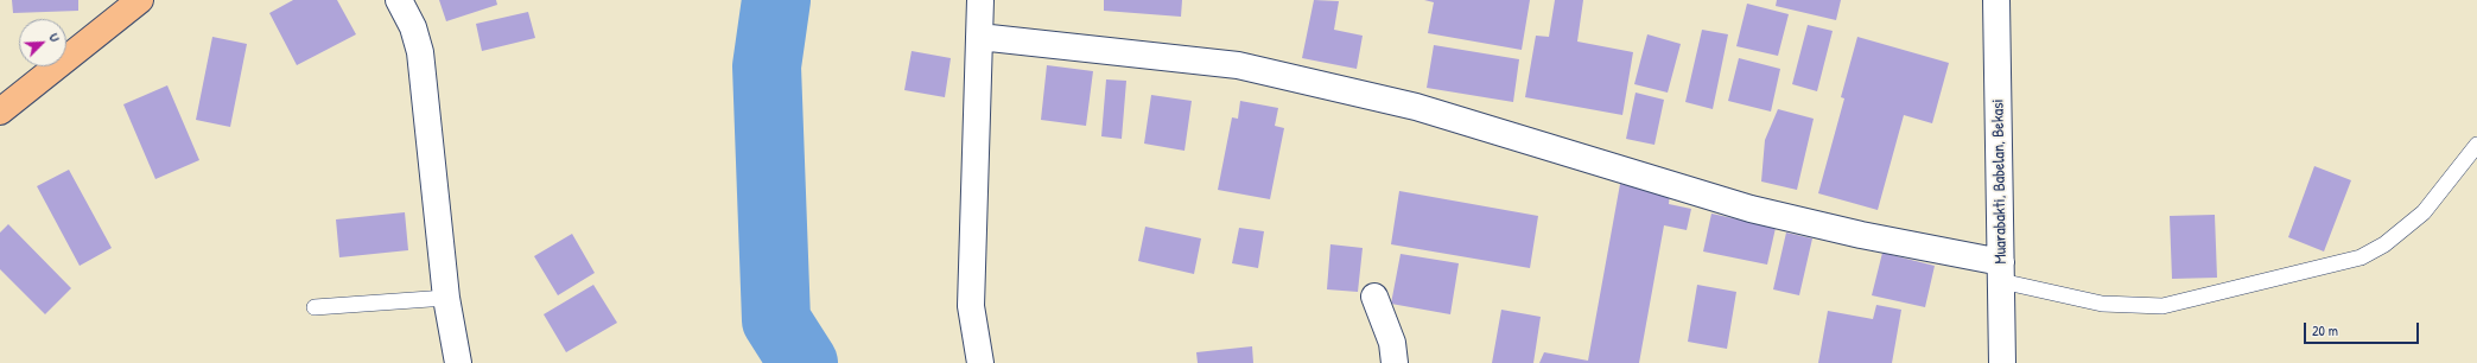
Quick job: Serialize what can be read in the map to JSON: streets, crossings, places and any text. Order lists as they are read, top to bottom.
{
  "streets": {
    "street": ["Muarabakti, Babelan, Bekasi"]
  },
  "scale_bar": "20 m",
  "north": "top right"
}
